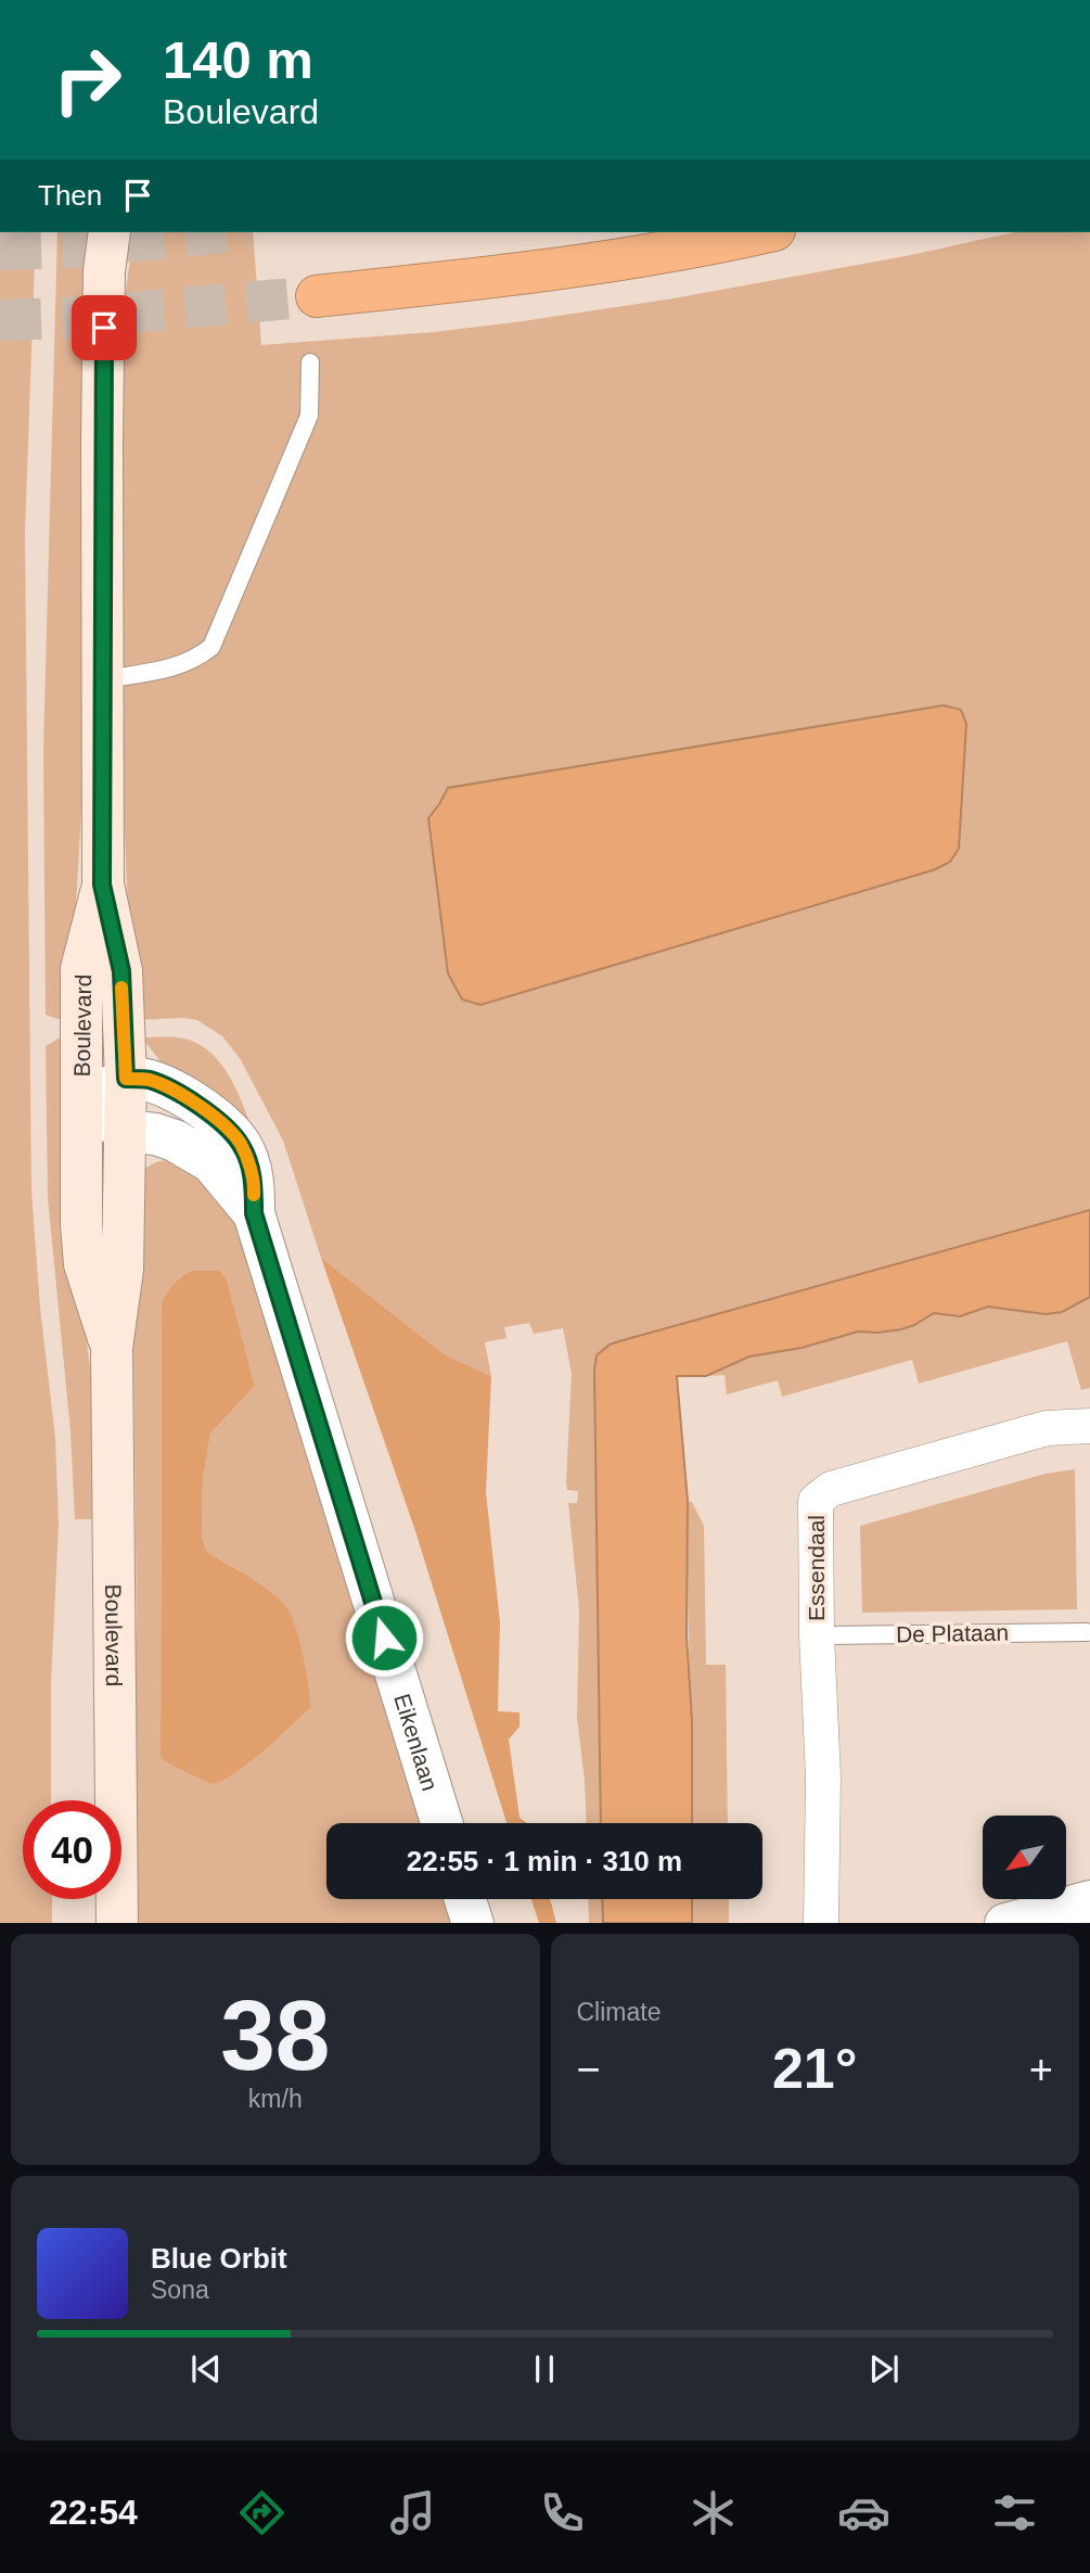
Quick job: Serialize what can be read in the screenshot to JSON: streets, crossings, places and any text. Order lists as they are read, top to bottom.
{
  "streets": {
    "main road": ["Boulevard"],
    "street": ["Essendaal", "Eikenlaan"],
    "lane": ["De Plataan"]
  },
  "crossings": [
    ["Boulevard", "Eikenlaan"],
    ["Essendaal", "De Plataan"]
  ],
  "north": "bottom left",
  "page": {
    "turn": ["140 m", "Boulevard"],
    "then": "Then",
    "limit": "40",
    "trip": "22:55 · 1 min · 310 m",
    "tile": [
      ["38", "km/h"],
      "Climate"
    ],
    "heat": ["−", "21°", "+"],
    "song": ["Blue Orbit", "Sona"],
    "tabs": "22:54"
  }
}
